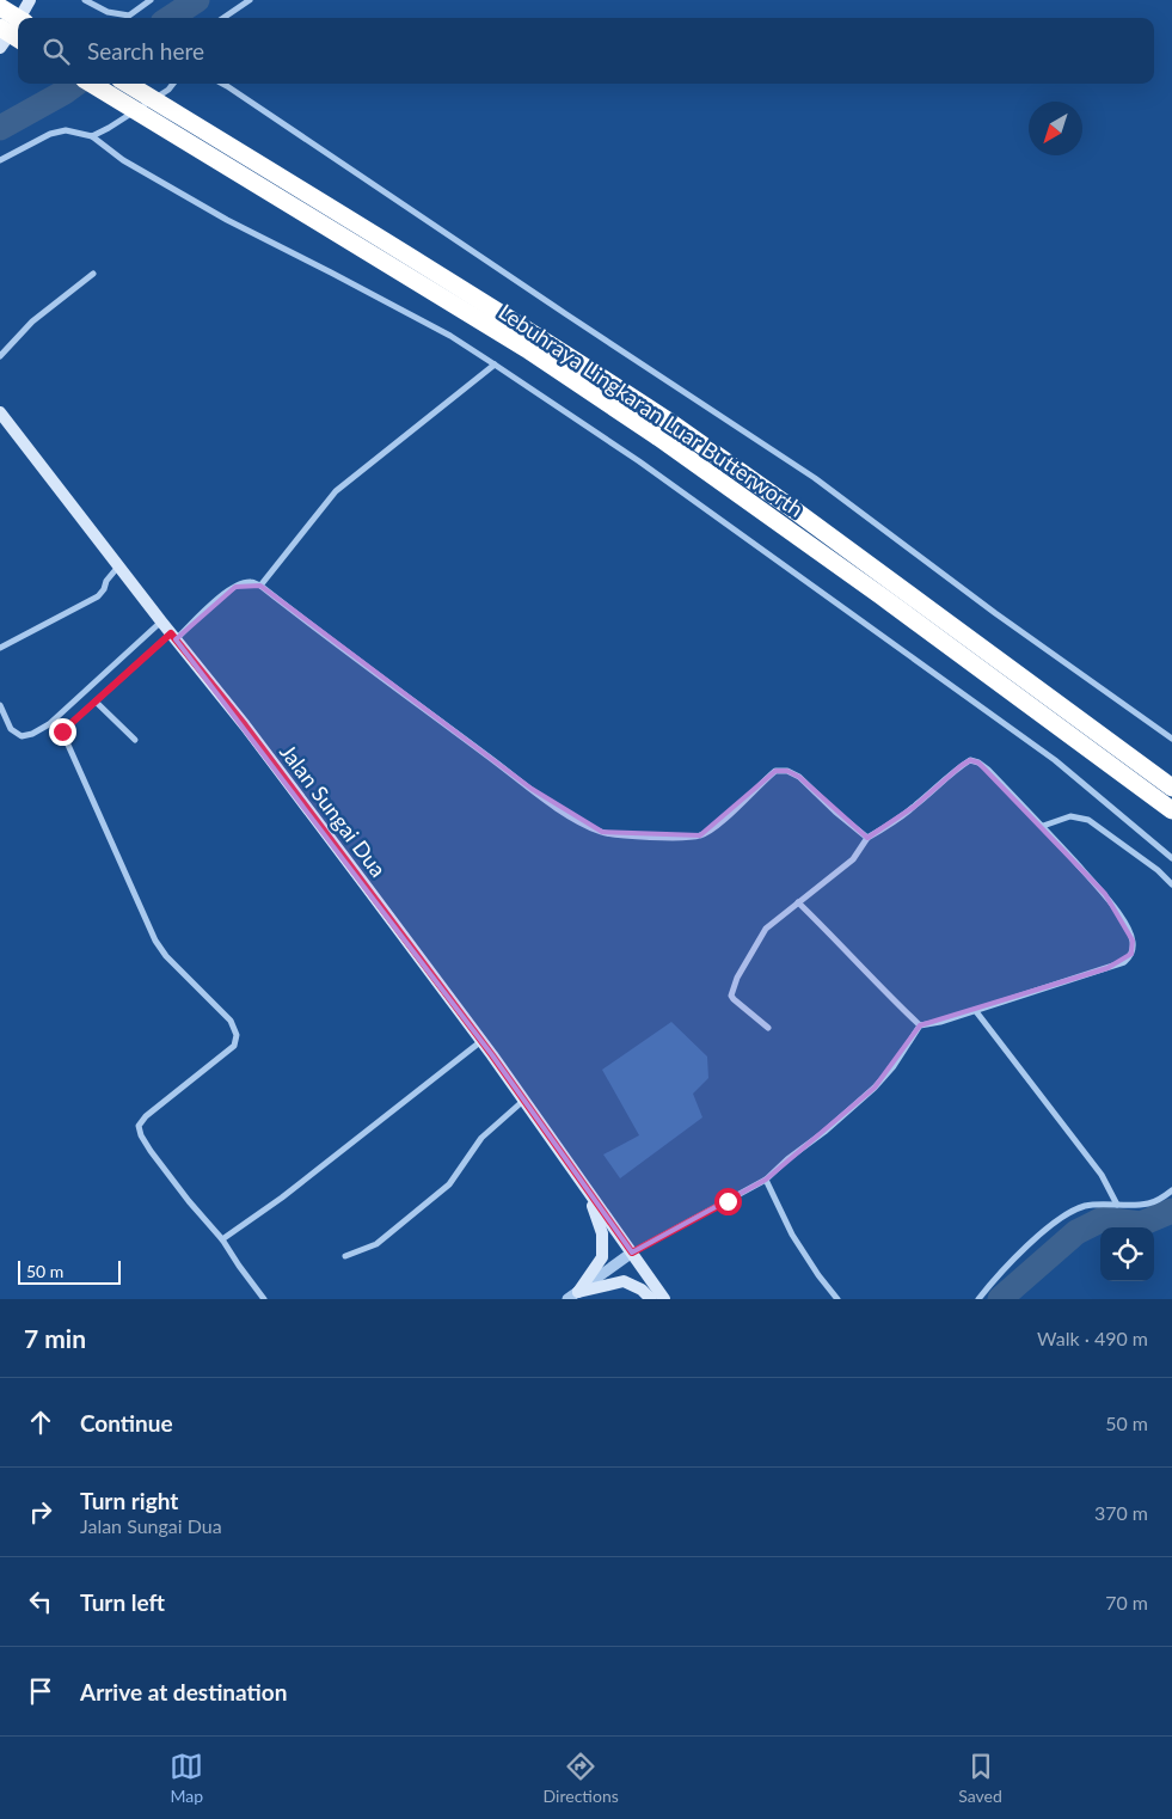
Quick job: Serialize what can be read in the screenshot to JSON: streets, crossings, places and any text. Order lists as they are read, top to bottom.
{
  "streets": {
    "highway": ["Lebuhraya Lingkaran Luar Butterworth"],
    "main road": ["Jalan Sungai Dua"]
  },
  "scale_bar": "50 m",
  "north": "bottom left",
  "page": {
    "search": "Search here",
    "scale": "50 m",
    "heading": ["7 min", "Walk · 490 m"],
    "list": [
      ["Continue", "50 m"],
      ["Turn right", "Jalan Sungai Dua", "370 m"],
      ["Turn left", "70 m"],
      "Arrive at destination"
    ],
    "nav": ["Map", "Directions", "Saved"]
  }
}
